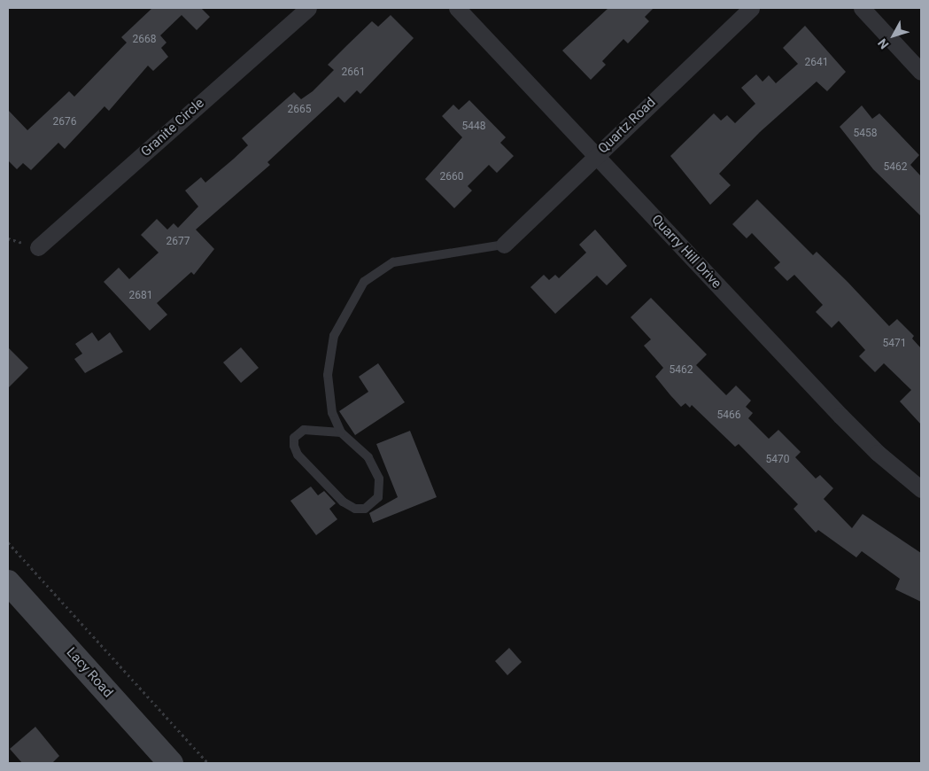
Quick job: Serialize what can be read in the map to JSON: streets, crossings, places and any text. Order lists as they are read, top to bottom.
{
  "streets": {
    "main road": ["Lacy Road"],
    "street": ["Quartz Road", "Granite Circle", "Quarry Hill Drive"]
  },
  "crossings": [
    ["Quartz Road", "Quarry Hill Drive"]
  ],
  "house_numbers": [
    "2668",
    "2641",
    "2661",
    "2665",
    "2676",
    "5448",
    "5458",
    "5462",
    "2660",
    "2677",
    "2681",
    "5471",
    "5462",
    "5466",
    "5470"
  ],
  "north": "bottom left"
}
